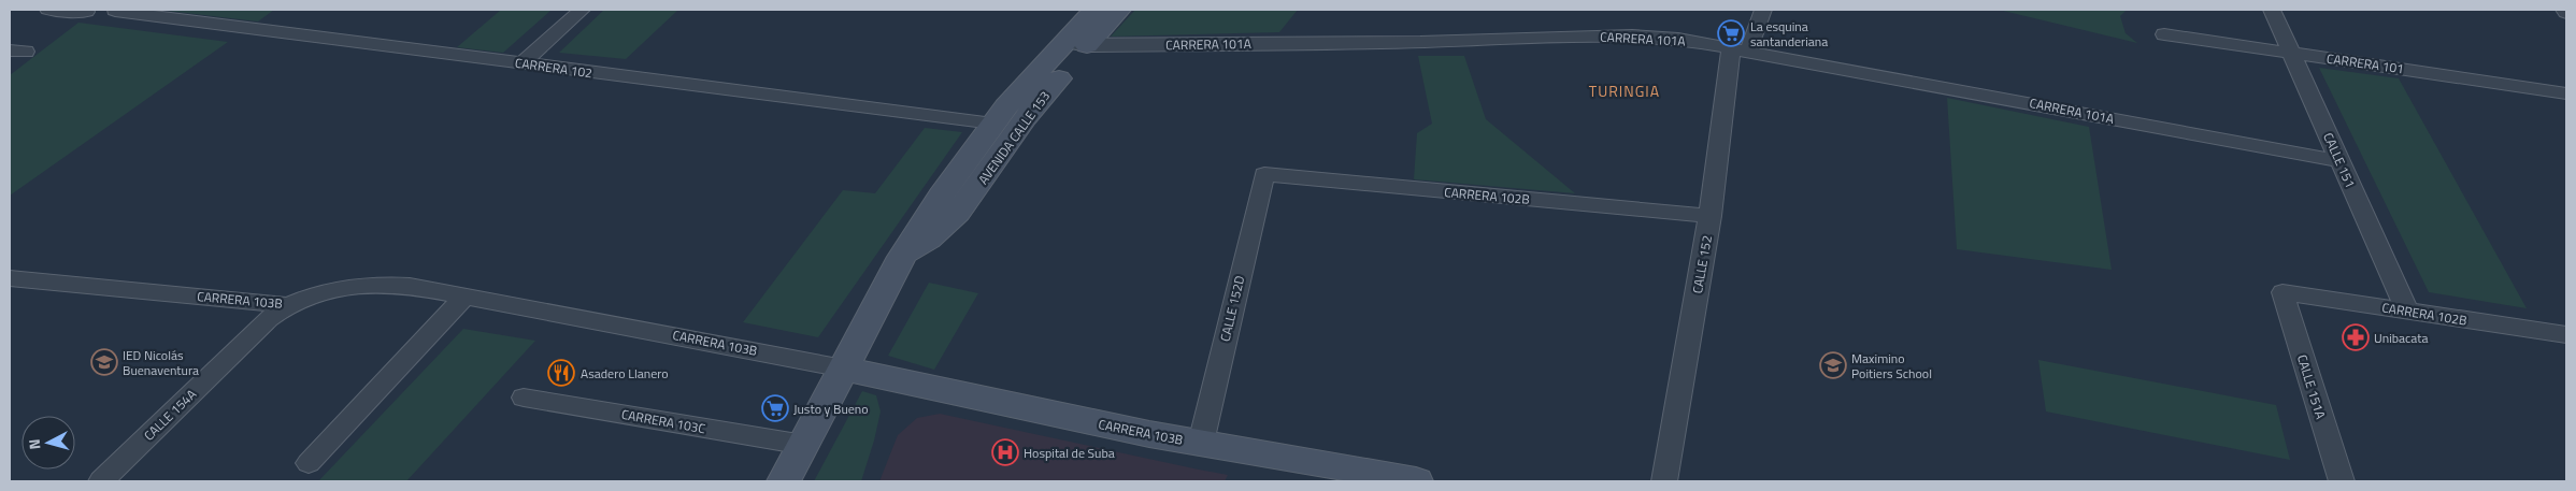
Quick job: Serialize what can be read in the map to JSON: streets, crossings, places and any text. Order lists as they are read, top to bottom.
{
  "streets": {
    "main road": ["AVENIDA CALLE 153", "CARRERA 103B"],
    "street": [
      "CARRERA 101A",
      "CARRERA 101",
      "CARRERA 102",
      "CALLE 151",
      "CARRERA 102B",
      "CALLE 152",
      "CALLE 152D",
      "CALLE 151A",
      "CALLE 154A",
      "CARRERA 103C"
    ]
  },
  "crossings": [
    ["CARRERA 101A", "AVENIDA CALLE 153"],
    ["CARRERA 101A", "CALLE 151"],
    ["CARRERA 101A", "CALLE 152"],
    ["CARRERA 101", "CALLE 151"],
    ["CARRERA 102", "AVENIDA CALLE 153"],
    ["AVENIDA CALLE 153", "CARRERA 103B"],
    ["AVENIDA CALLE 153", "CARRERA 103C"],
    ["CALLE 151", "CARRERA 102B"],
    ["CARRERA 102B", "CALLE 152"],
    ["CARRERA 102B", "CALLE 152D"],
    ["CARRERA 102B", "CALLE 151A"],
    ["CARRERA 103B", "CALLE 152D"],
    ["CARRERA 103B", "CALLE 154A"]
  ],
  "districts": ["TURINGIA"],
  "places": {
    "supermarket": ["La esquina santanderiana", "Justo y Bueno"],
    "pharmacy": ["Unibacata"],
    "school or university": ["IED Nicolás Buenaventura", "Maximino Poitiers School"],
    "restaurant": ["Asadero Llanero"],
    "hospital": ["Hospital de Suba"]
  },
  "north": "left"
}
